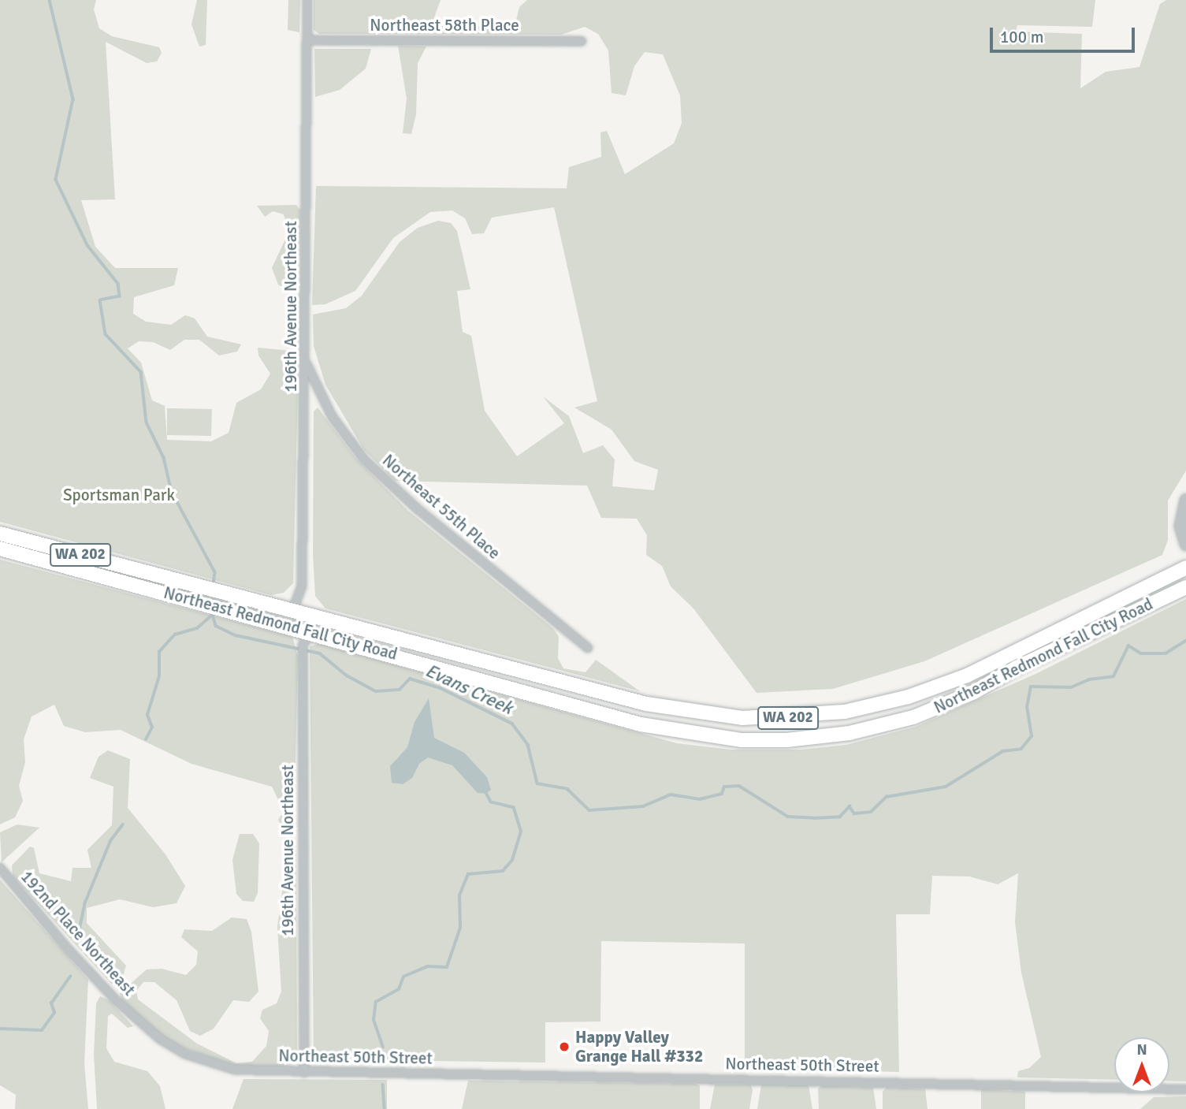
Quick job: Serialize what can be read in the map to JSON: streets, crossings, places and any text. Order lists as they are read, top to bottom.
{
  "streets": {
    "main road": ["WA 202", "Northeast Redmond Fall City Road"],
    "street": [
      "Northeast 58th Place",
      "196th Avenue Northeast",
      "Northeast 55th Place",
      "192nd Place Northeast",
      "Northeast 50th Street"
    ]
  },
  "crossings": [
    ["Northeast 58th Place", "196th Avenue Northeast"],
    ["196th Avenue Northeast", "Northeast 55th Place"],
    ["196th Avenue Northeast", "Northeast Redmond Fall City Road"],
    ["196th Avenue Northeast", "Northeast 50th Street"],
    ["192nd Place Northeast", "Northeast 50th Street"]
  ],
  "water": ["Evans Creek"],
  "parks": ["Sportsman Park"],
  "places": ["Happy Valley Grange Hall #332"],
  "scale_bar": "100 m",
  "north": "top"
}
